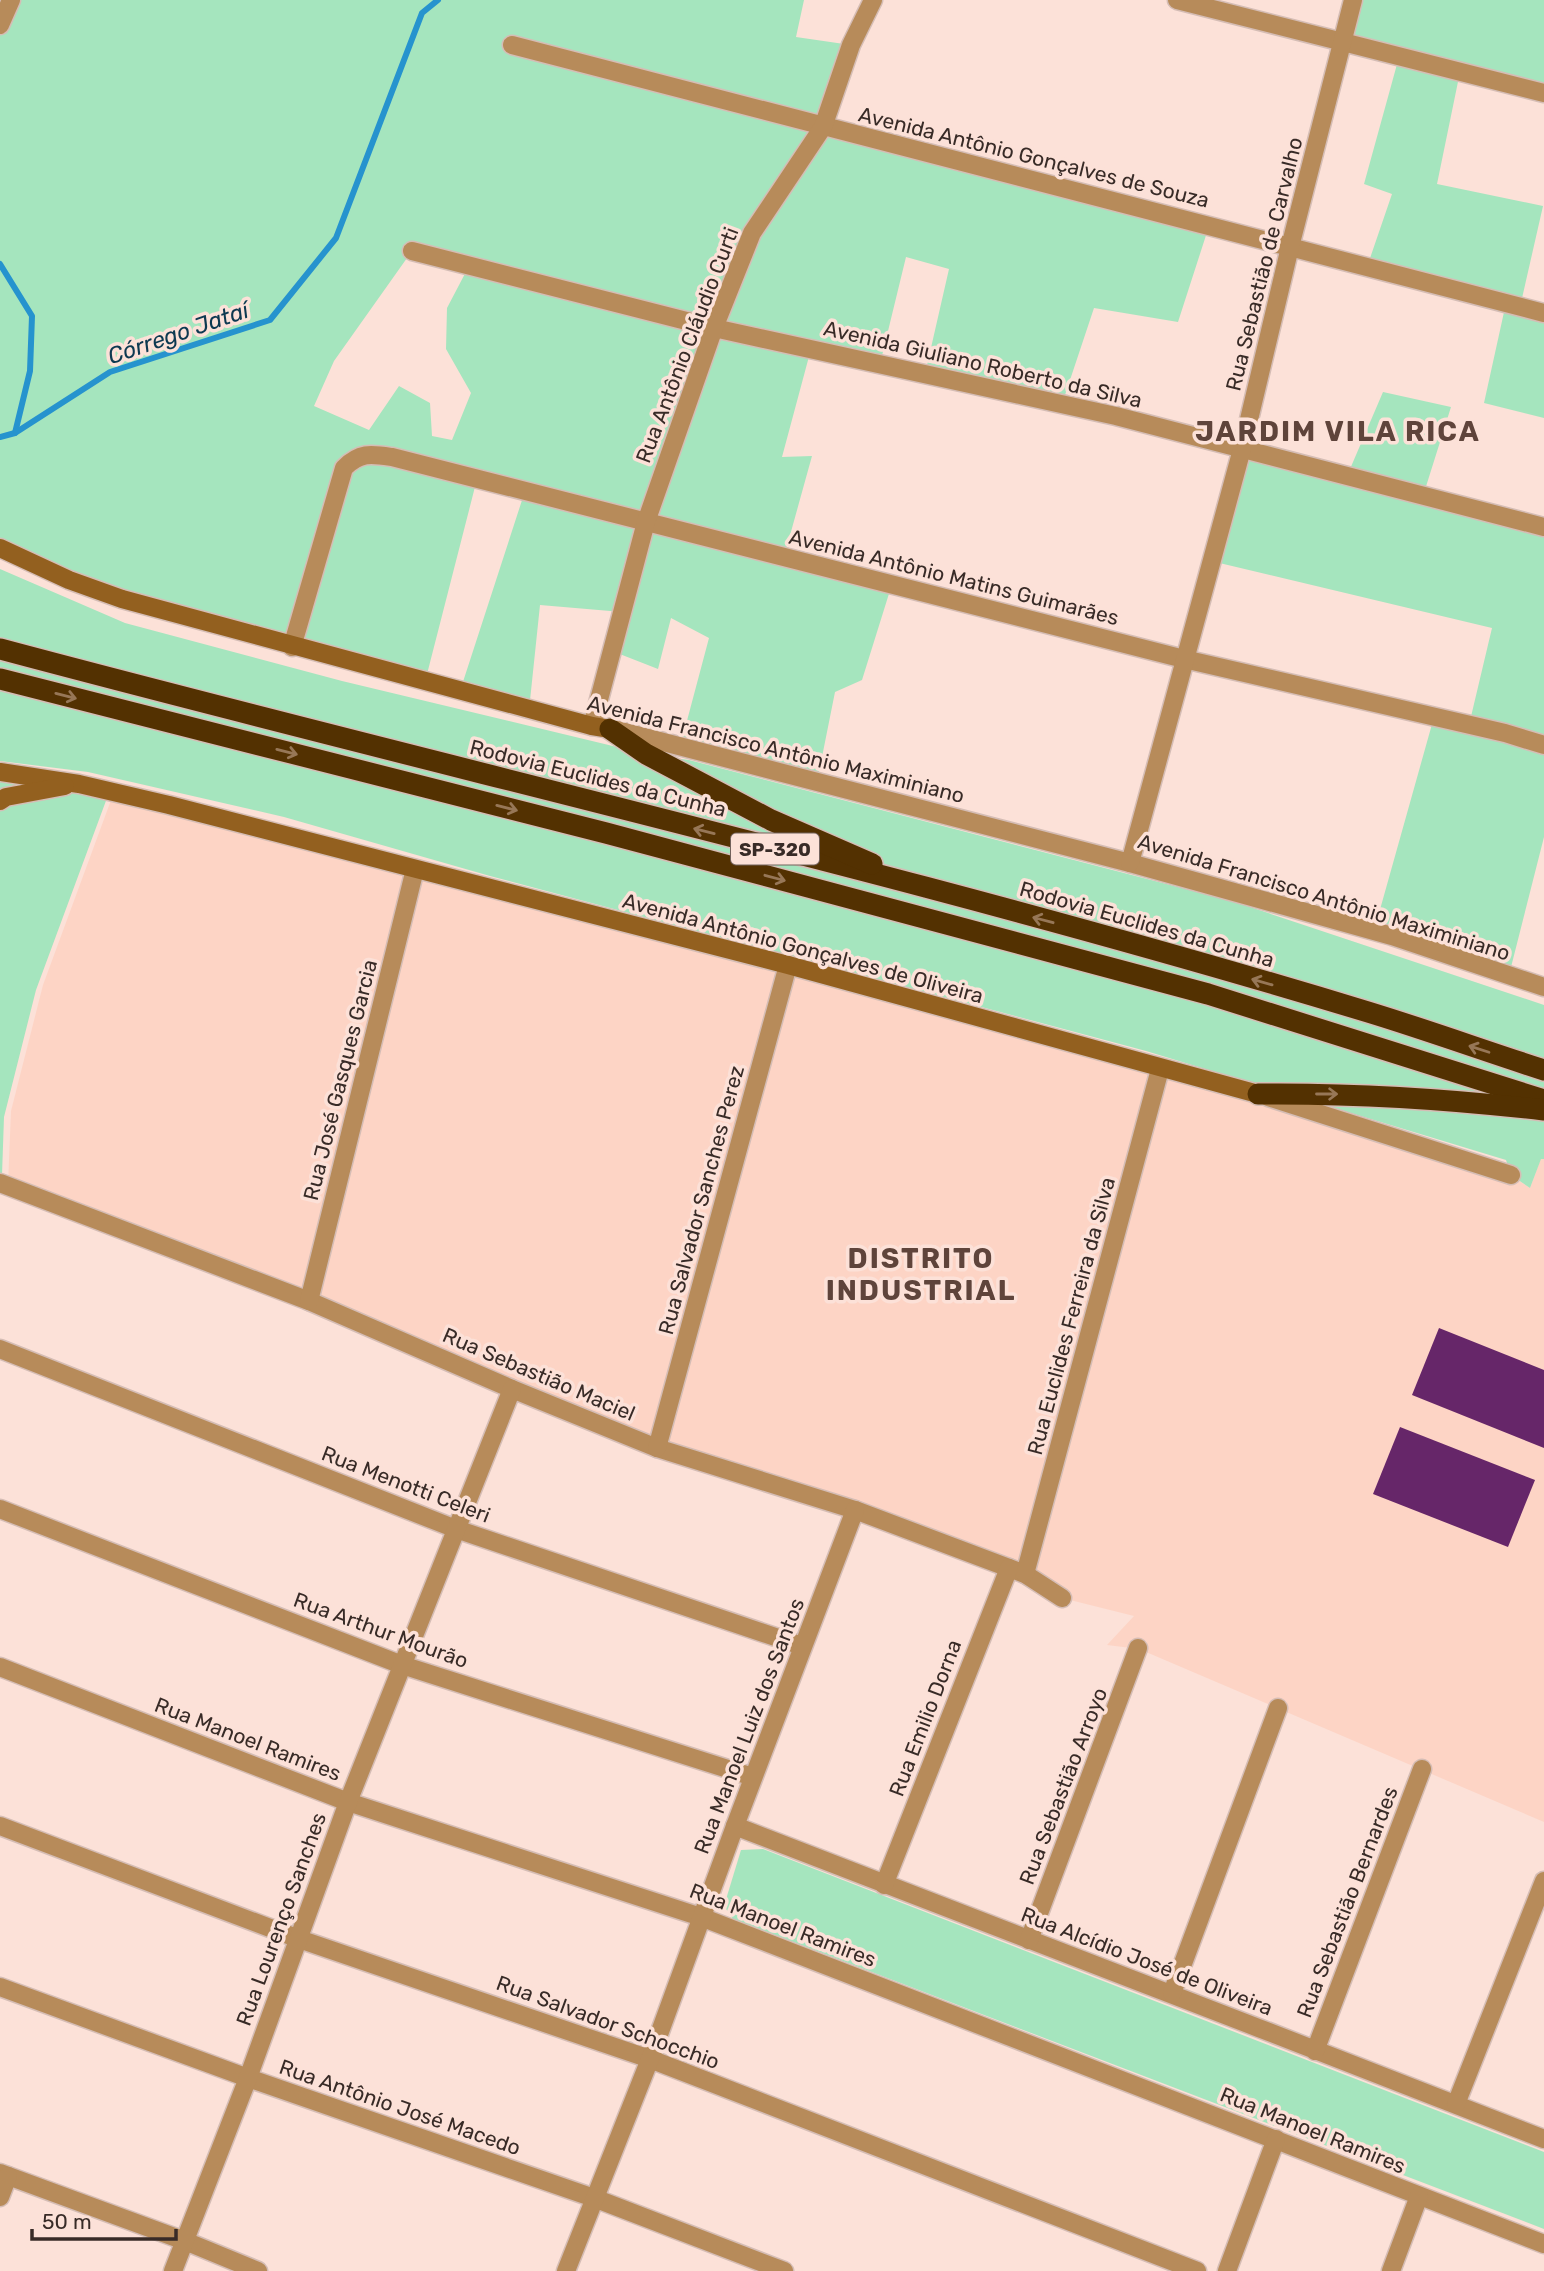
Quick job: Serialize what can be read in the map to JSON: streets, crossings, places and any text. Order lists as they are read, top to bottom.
{
  "streets": {
    "highway": ["Rodovia Euclides da Cunha", "SP-320"],
    "main road": ["Avenida Francisco Antônio Maximiniano", "Avenida Antônio Gonçalves de Oliveira"],
    "street": [
      "Avenida Antônio Gonçalves de Souza",
      "Rua Sebastião de Carvalho",
      "Rua Antônio Cláudio Curti",
      "Avenida Giuliano Roberto da Silva",
      "Avenida Antônio Matins Guimarães",
      "Rua José Gasques Garcia",
      "Rua Salvador Sanches Perez",
      "Rua Euclides Ferreira da Silva",
      "Rua Sebastião Maciel",
      "Rua Menotti Celeri",
      "Rua Arthur Mourão",
      "Rua Emilio Dorna",
      "Rua Manoel Luiz dos Santos",
      "Rua Manoel Ramires",
      "Rua Sebastião Arroyo",
      "Rua Sebastião Bernardes",
      "Rua Lourenço Sanches",
      "Rua Alcídio José de Oliveira",
      "Rua Salvador Schocchio",
      "Rua Antônio José Macedo"
    ]
  },
  "crossings": [
    ["Avenida Antônio Gonçalves de Souza", "Rua Sebastião de Carvalho"],
    ["Avenida Antônio Gonçalves de Souza", "Rua Antônio Cláudio Curti"],
    ["Rua Sebastião de Carvalho", "Avenida Giuliano Roberto da Silva"],
    ["Rua Sebastião de Carvalho", "Avenida Antônio Matins Guimarães"],
    ["Rua Sebastião de Carvalho", "Avenida Francisco Antônio Maximiniano"],
    ["Rua Antônio Cláudio Curti", "Avenida Giuliano Roberto da Silva"],
    ["Rua Antônio Cláudio Curti", "Avenida Antônio Matins Guimarães"],
    ["Rua Antônio Cláudio Curti", "Avenida Francisco Antônio Maximiniano"],
    ["Avenida Antônio Matins Guimarães", "Avenida Francisco Antônio Maximiniano"],
    ["Avenida Antônio Gonçalves de Oliveira", "Rua José Gasques Garcia"],
    ["Avenida Antônio Gonçalves de Oliveira", "Rua Salvador Sanches Perez"],
    ["Avenida Antônio Gonçalves de Oliveira", "Rua Euclides Ferreira da Silva"],
    ["Rua José Gasques Garcia", "Rua Sebastião Maciel"],
    ["Rua Salvador Sanches Perez", "Rua Sebastião Maciel"],
    ["Rua Euclides Ferreira da Silva", "Rua Sebastião Maciel"],
    ["Rua Euclides Ferreira da Silva", "Rua Emilio Dorna"],
    ["Rua Sebastião Maciel", "Rua Emilio Dorna"],
    ["Rua Sebastião Maciel", "Rua Manoel Luiz dos Santos"],
    ["Rua Sebastião Maciel", "Rua Lourenço Sanches"],
    ["Rua Menotti Celeri", "Rua Manoel Luiz dos Santos"],
    ["Rua Menotti Celeri", "Rua Lourenço Sanches"],
    ["Rua Arthur Mourão", "Rua Manoel Luiz dos Santos"],
    ["Rua Arthur Mourão", "Rua Lourenço Sanches"],
    ["Rua Emilio Dorna", "Rua Alcídio José de Oliveira"],
    ["Rua Manoel Luiz dos Santos", "Rua Manoel Ramires"],
    ["Rua Manoel Luiz dos Santos", "Rua Alcídio José de Oliveira"],
    ["Rua Manoel Luiz dos Santos", "Rua Salvador Schocchio"],
    ["Rua Manoel Luiz dos Santos", "Rua Antônio José Macedo"],
    ["Rua Manoel Ramires", "Rua Lourenço Sanches"],
    ["Rua Sebastião Arroyo", "Rua Alcídio José de Oliveira"],
    ["Rua Sebastião Bernardes", "Rua Alcídio José de Oliveira"],
    ["Rua Lourenço Sanches", "Rua Salvador Schocchio"],
    ["Rua Lourenço Sanches", "Rua Antônio José Macedo"]
  ],
  "districts": ["JARDIM VILA RICA", "DISTRITO INDUSTRIAL"],
  "water": ["Córrego Jataí"],
  "scale_bar": "50 m"
}
